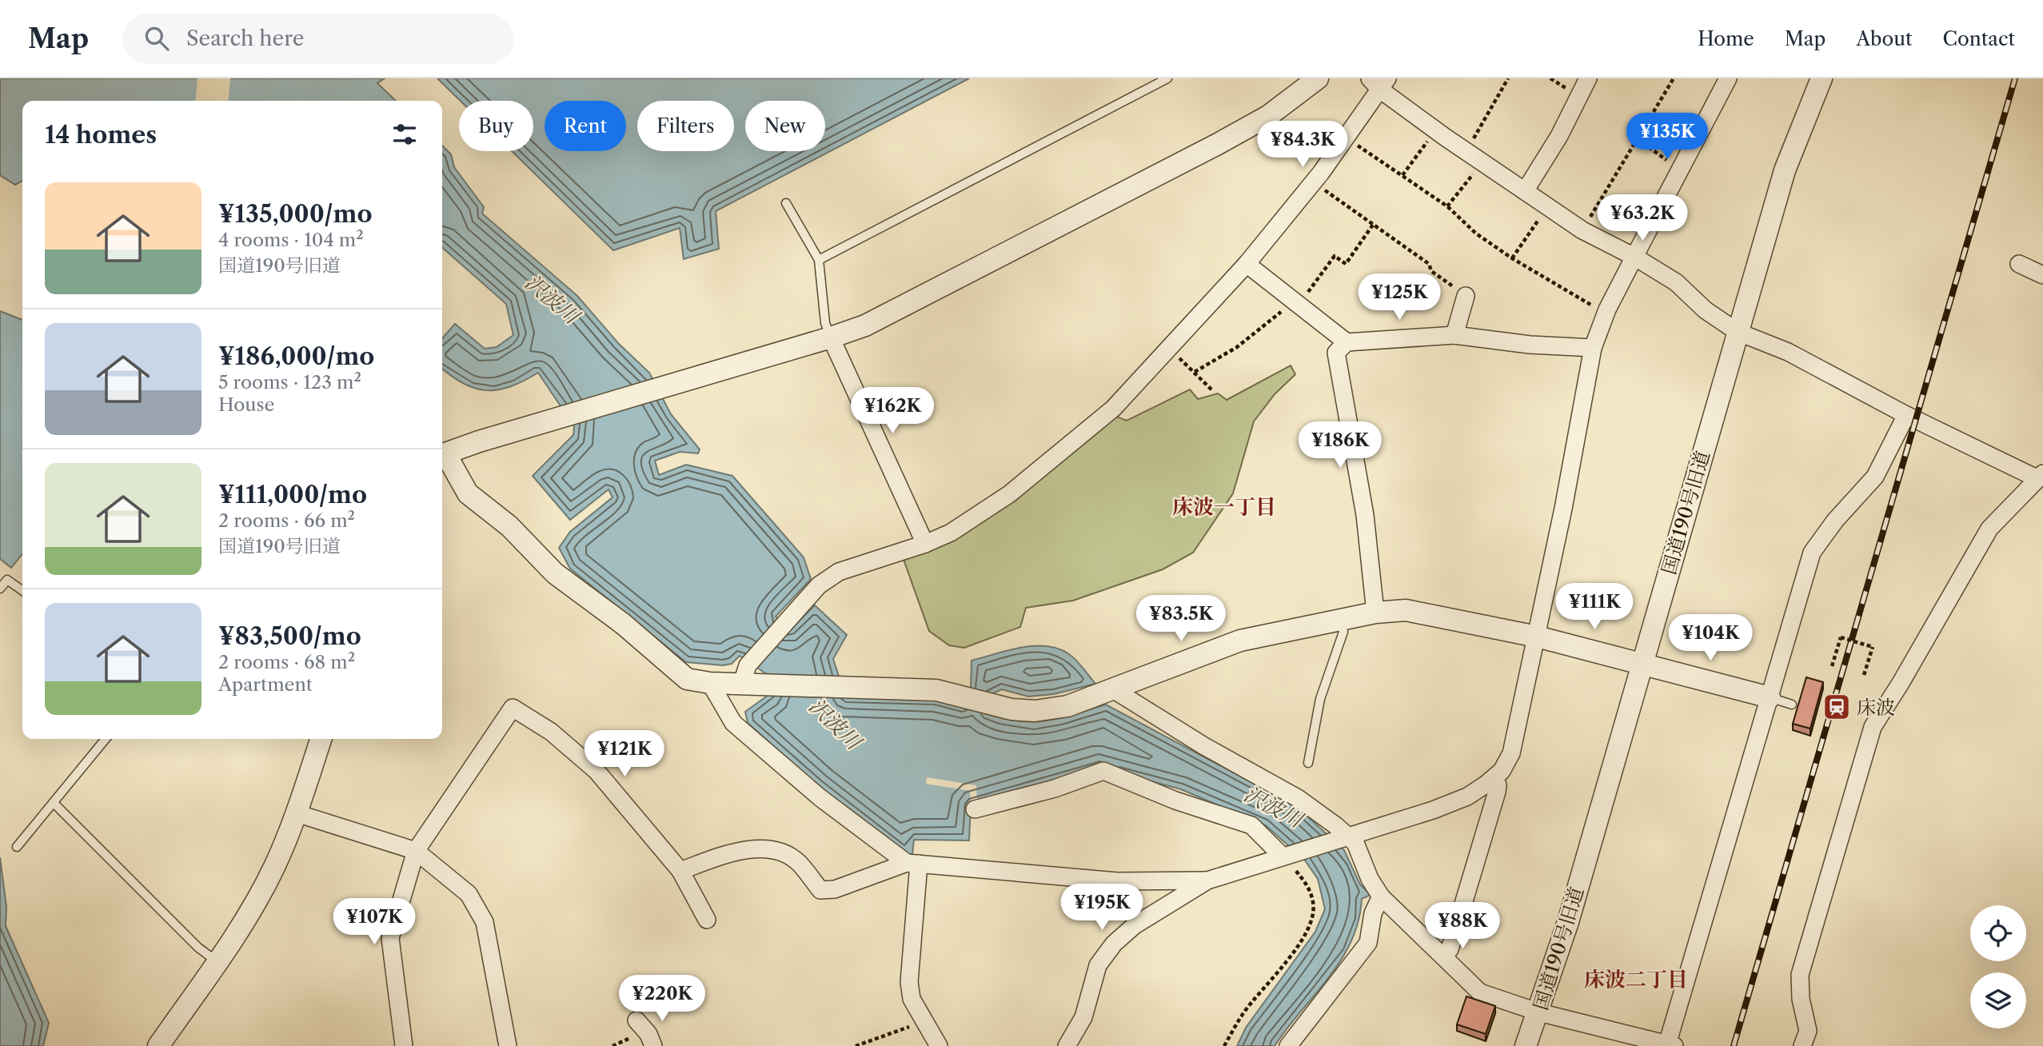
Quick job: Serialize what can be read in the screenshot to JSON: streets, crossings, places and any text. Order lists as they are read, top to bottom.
{
  "streets": {
    "street": ["国道190号旧道"]
  },
  "districts": ["床波一丁目", "床波二丁目"],
  "water": ["沢波川"],
  "places": {
    "station": ["床波"]
  },
  "page": {
    "header": "Map",
    "search": "Search here",
    "nav": [
      "Home",
      "Map",
      "About",
      "Contact"
    ],
    "chip": [
      "Buy",
      "Rent",
      "Filters",
      "New"
    ],
    "heading": "14 homes",
    "price": [
      "¥135K",
      "¥84.3K",
      "¥63.2K",
      "¥125K",
      "¥162K",
      "¥186K",
      "¥111K",
      "¥83.5K",
      "¥104K",
      "¥121K",
      "¥195K",
      "¥107K",
      "¥88K",
      "¥220K"
    ],
    "list": [
      {
        "name": "¥135,000/mo",
        "note": "4 rooms · 104 m² · 国道190号旧道"
      },
      {
        "name": "¥186,000/mo",
        "note": "5 rooms · 123 m² · House"
      },
      {
        "name": "¥111,000/mo",
        "note": "2 rooms · 66 m² · 国道190号旧道"
      },
      {
        "name": "¥83,500/mo",
        "note": "2 rooms · 68 m² · Apartment"
      }
    ]
  }
}
